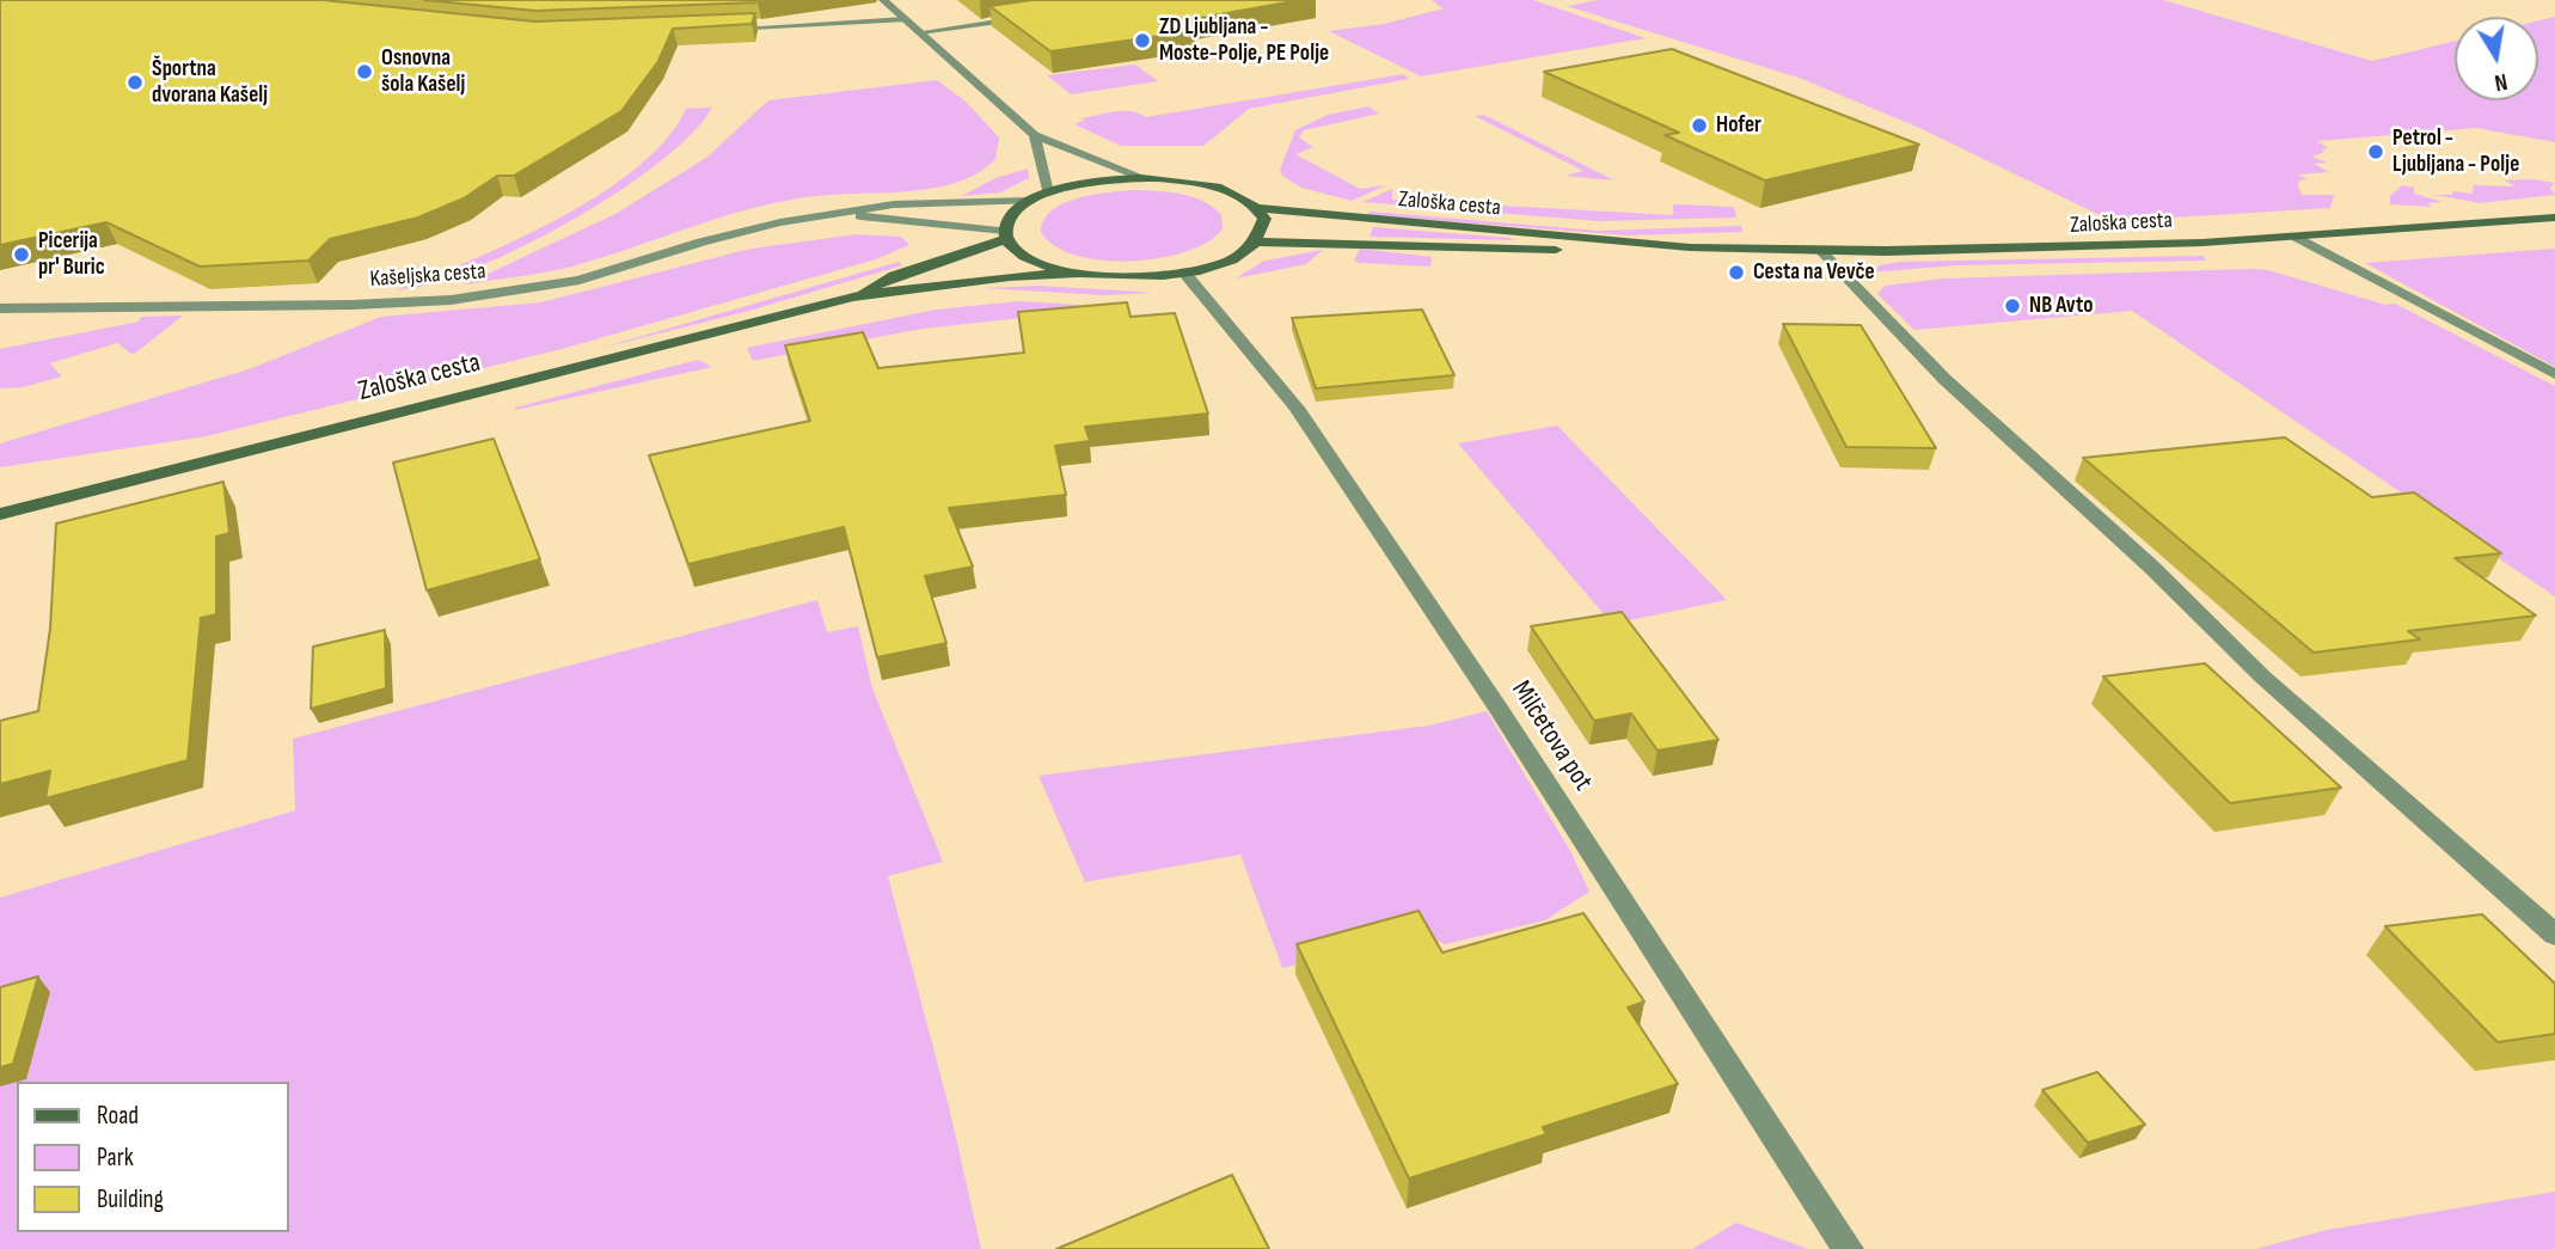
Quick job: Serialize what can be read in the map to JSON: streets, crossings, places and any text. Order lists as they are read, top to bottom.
{
  "streets": {
    "main road": ["Zaloška cesta"],
    "street": ["Kašeljska cesta", "Milčetova pot"]
  },
  "crossings": [
    ["Zaloška cesta", "Kašeljska cesta"]
  ],
  "places": [
    "ZD Ljubljana - Moste-Polje, PE Polje",
    "Osnovna šola Kašelj",
    "Športna dvorana Kašelj",
    "Hofer",
    "Petrol - Ljubljana - Polje",
    "Picerija pr' Buric",
    "Cesta na Vevče",
    "NB Avto"
  ],
  "legend": ["Road", "Park", "Building"],
  "north": "bottom"
}
